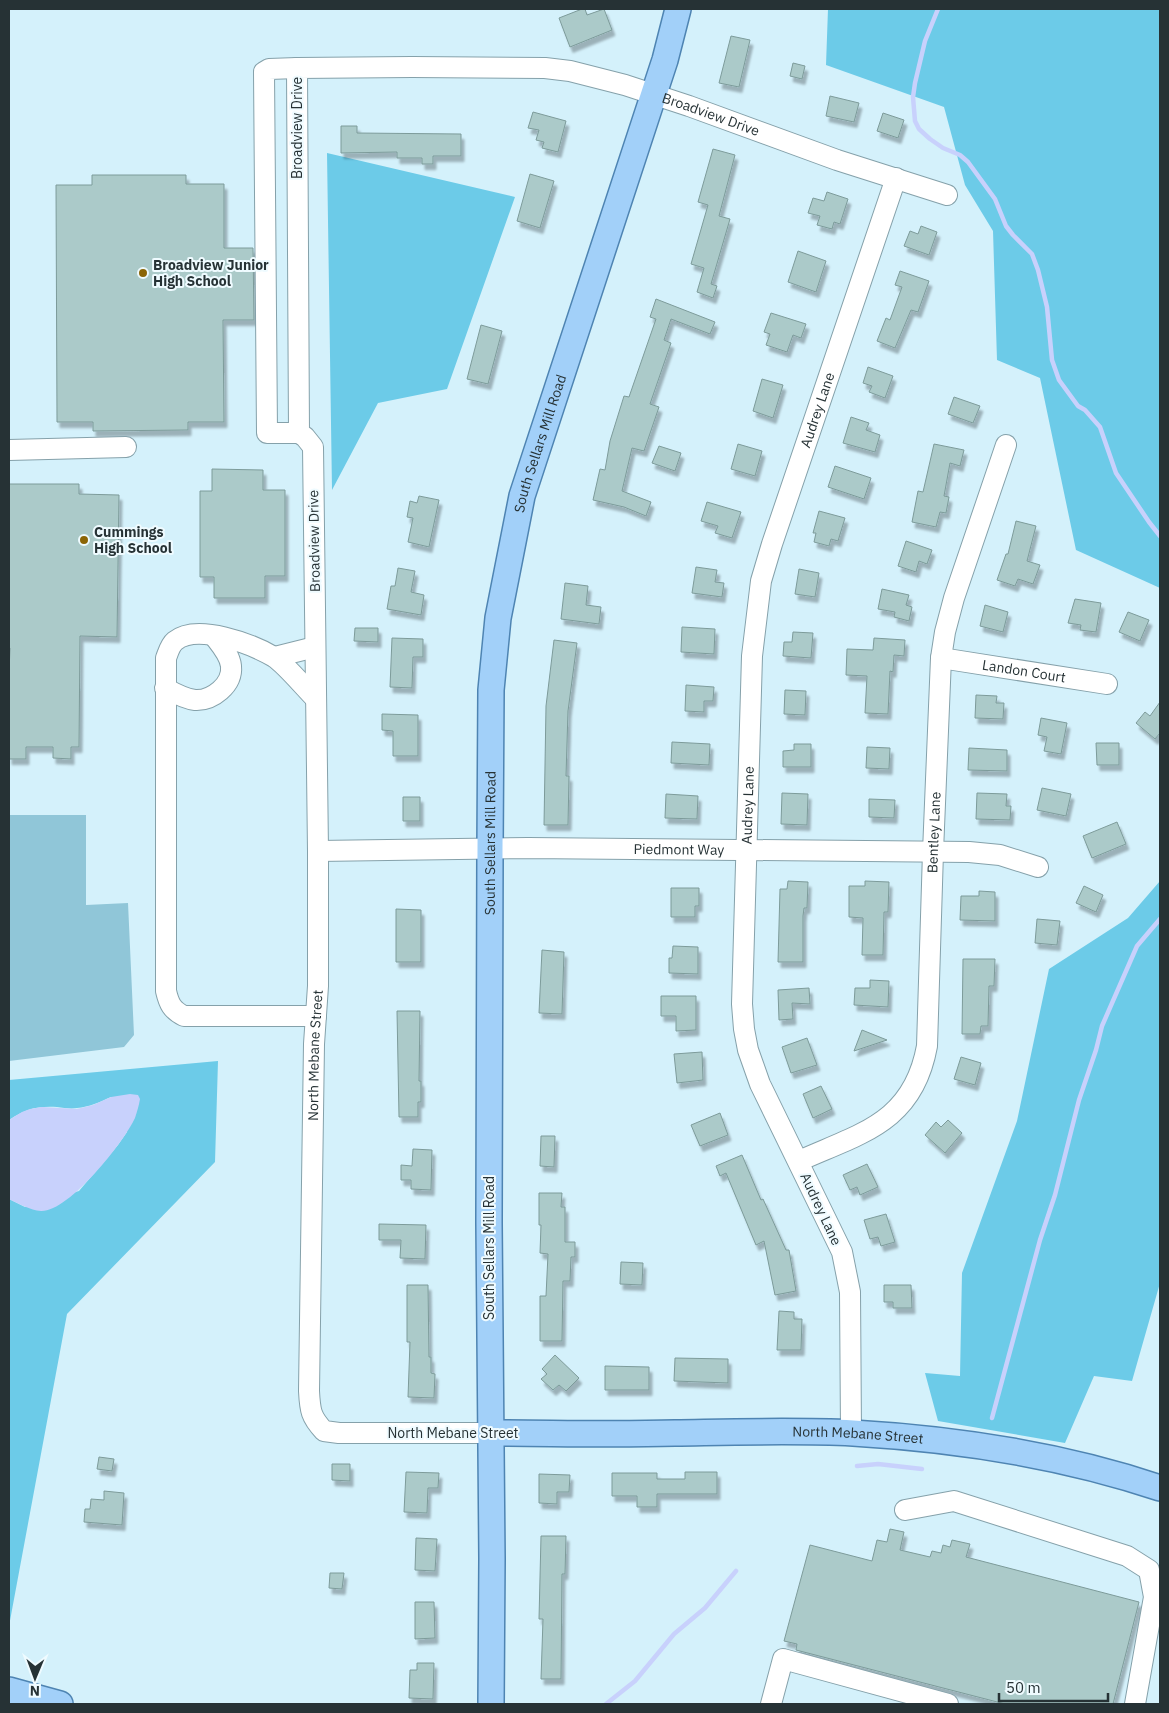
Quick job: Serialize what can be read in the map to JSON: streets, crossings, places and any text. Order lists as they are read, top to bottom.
{
  "streets": {
    "main road": ["South Sellars Mill Road", "North Mebane Street"],
    "street": [
      "Broadview Drive",
      "Audrey Lane",
      "Landon Court",
      "Bentley Lane",
      "Piedmont Way"
    ]
  },
  "crossings": [
    ["Broadview Drive", "Audrey Lane"],
    ["Broadview Drive", "South Sellars Mill Road"],
    ["Broadview Drive", "Piedmont Way"],
    ["Broadview Drive", "North Mebane Street"],
    ["Audrey Lane", "Bentley Lane"],
    ["Audrey Lane", "Piedmont Way"],
    ["Audrey Lane", "North Mebane Street"],
    ["South Sellars Mill Road", "Piedmont Way"],
    ["South Sellars Mill Road", "North Mebane Street"],
    ["Landon Court", "Bentley Lane"],
    ["Bentley Lane", "Piedmont Way"],
    ["Piedmont Way", "North Mebane Street"]
  ],
  "places": ["Broadview Junior High School", "Cummings High School"],
  "scale_bar": "50 m",
  "north": "bottom"
}
